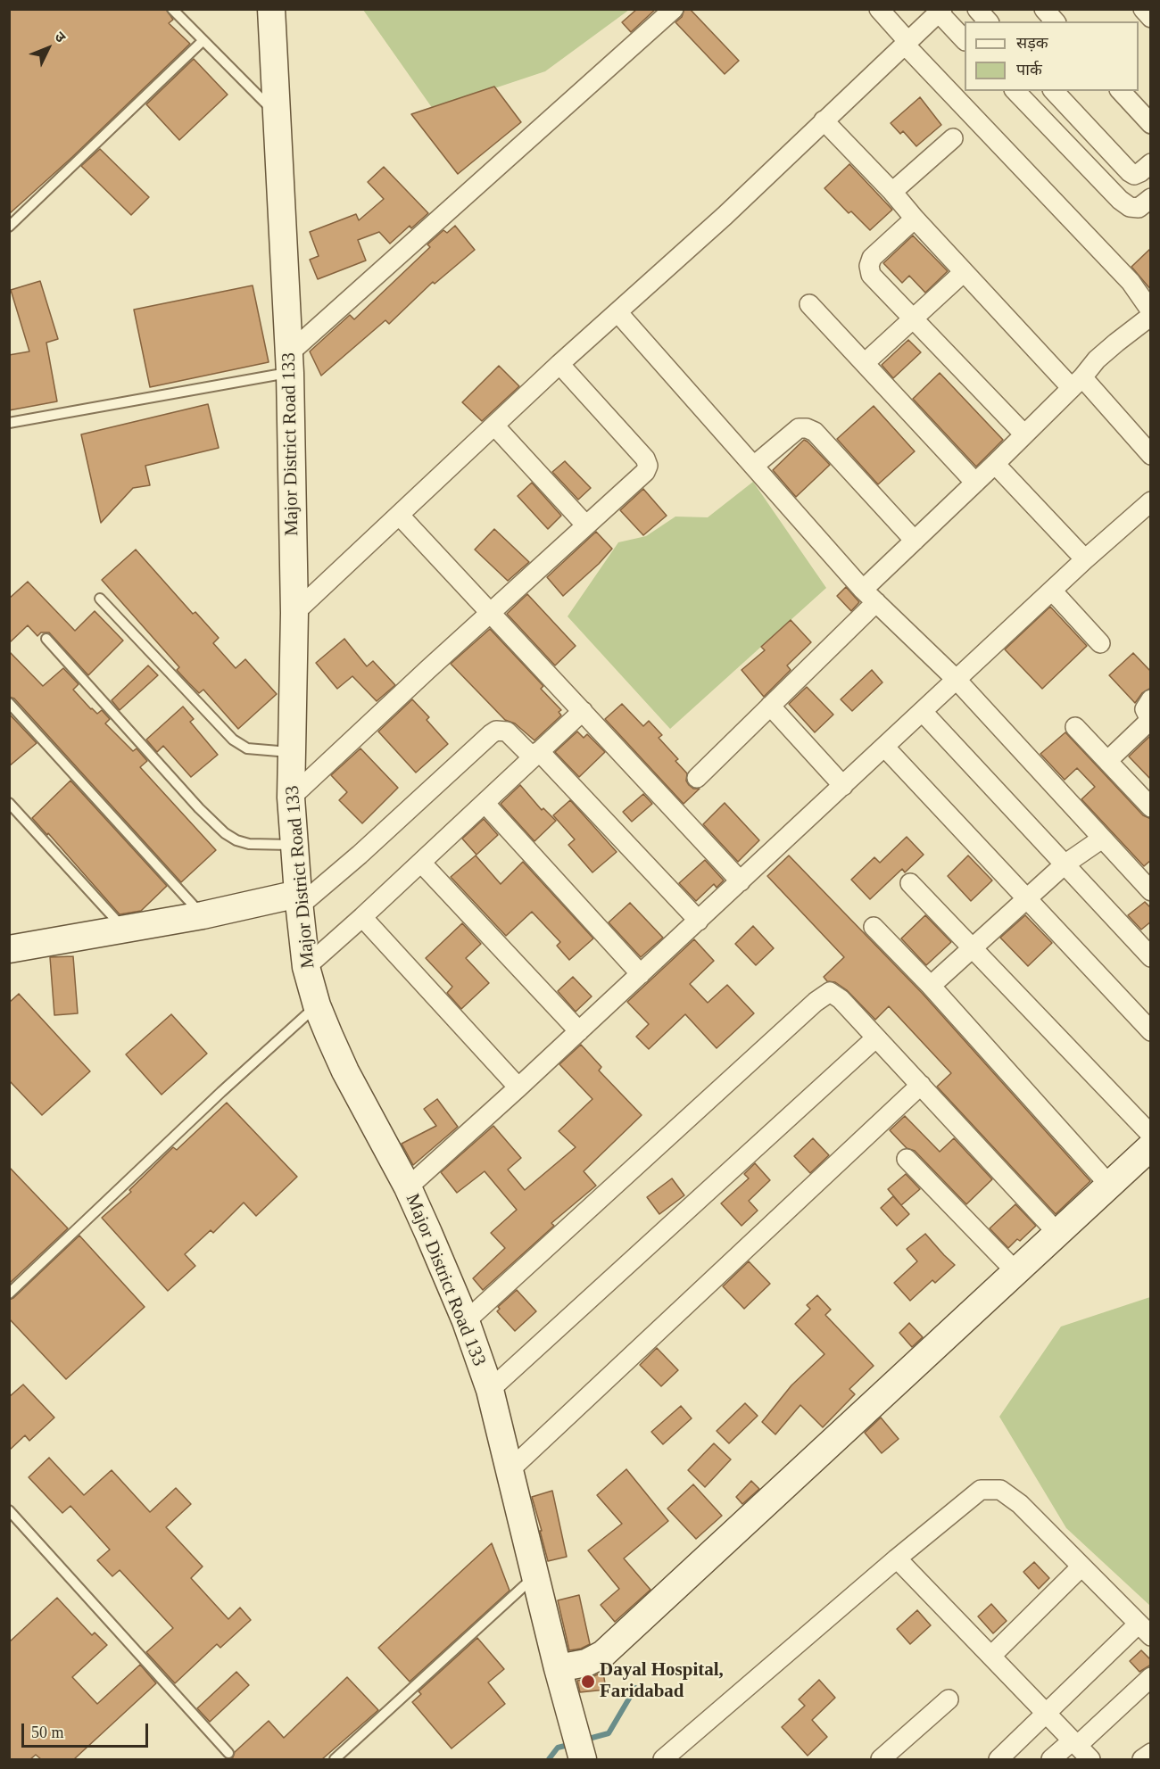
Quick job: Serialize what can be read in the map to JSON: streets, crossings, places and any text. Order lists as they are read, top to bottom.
{
  "streets": {
    "main road": ["Major District Road 133"]
  },
  "places": ["Dayal Hospital, Faridabad"],
  "legend": ["सड़क", "पार्क"],
  "scale_bar": "50 m",
  "north": "top right"
}
